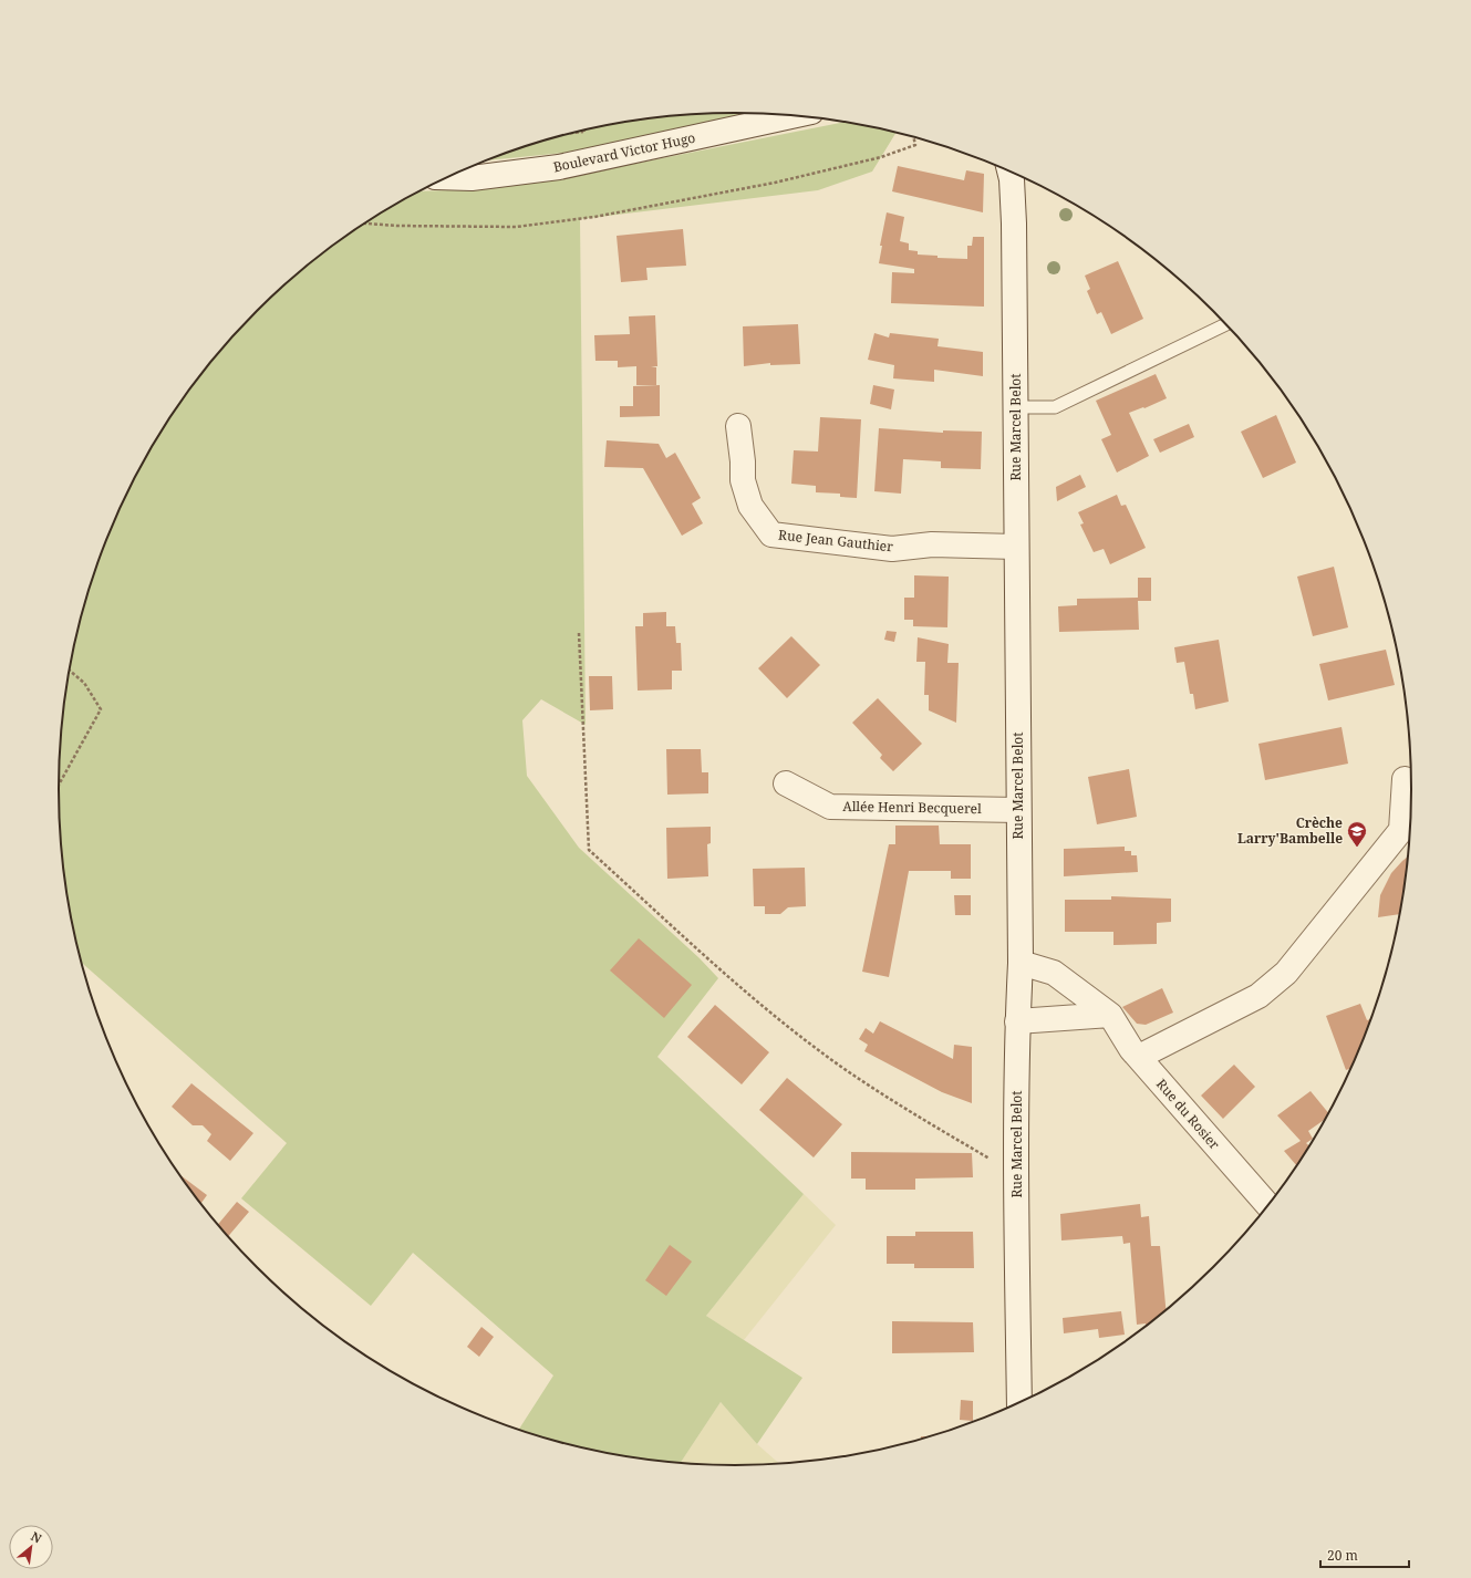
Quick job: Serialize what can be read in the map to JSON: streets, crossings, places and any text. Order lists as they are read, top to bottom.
{
  "streets": {
    "main road": [
      "Boulevard Victor Hugo",
      "Rue Marcel Belot",
      "Rue Jean Gauthier",
      "Allée Henri Becquerel",
      "Rue du Rosier"
    ]
  },
  "crossings": [
    ["Rue Marcel Belot", "Rue Jean Gauthier"],
    ["Rue Marcel Belot", "Allée Henri Becquerel"],
    ["Rue Marcel Belot", "Rue du Rosier"]
  ],
  "places": {
    "school or university": ["Crèche Larry'Bambelle"]
  },
  "scale_bar": "20 m",
  "north": "top right"
}
